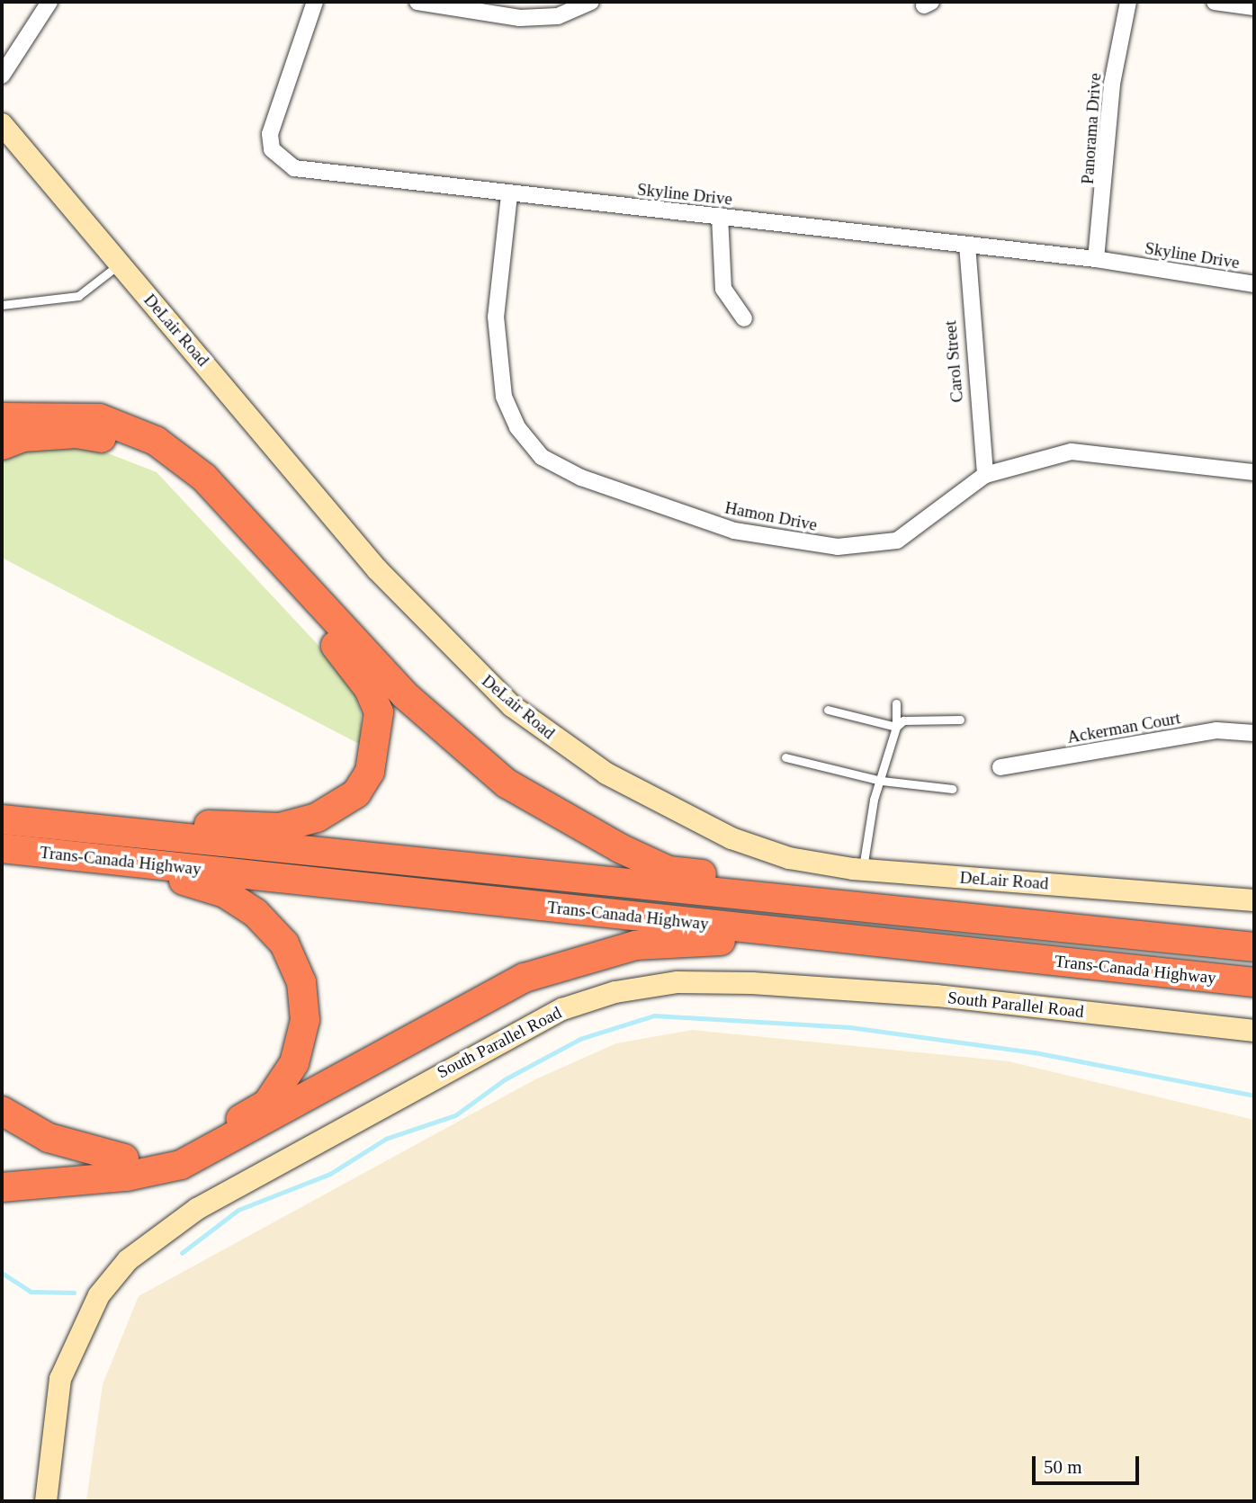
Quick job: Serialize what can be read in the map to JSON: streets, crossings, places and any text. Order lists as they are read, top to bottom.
{
  "streets": {
    "highway": ["Trans-Canada Highway"],
    "street": [
      "Panorama Drive",
      "Skyline Drive",
      "DeLair Road",
      "Carol Street",
      "Hamon Drive",
      "Ackerman Court",
      "South Parallel Road"
    ]
  },
  "crossings": [
    ["Panorama Drive", "Skyline Drive"],
    ["Skyline Drive", "Carol Street"],
    ["Skyline Drive", "Hamon Drive"],
    ["Carol Street", "Hamon Drive"]
  ],
  "scale_bar": "50 m"
}
